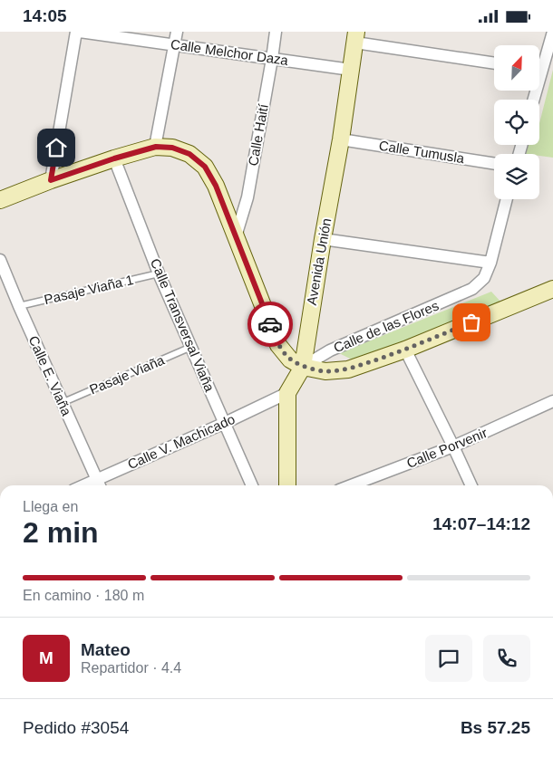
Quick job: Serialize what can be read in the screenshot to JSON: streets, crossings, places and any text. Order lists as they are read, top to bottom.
{
  "streets": {
    "main road": ["Avenida Unión"],
    "street": [
      "Calle Melchor Daza",
      "Calle Haití",
      "Calle Tumusla",
      "Calle Transversal Viaña",
      "Calle de las Flores",
      "Calle E. Viaña",
      "Calle V. Machicado",
      "Calle Porvenir"
    ],
    "lane": ["Pasaje Viaña 1", "Pasaje Viaña"]
  },
  "crossings": [
    ["Calle Melchor Daza", "Calle Haití"],
    ["Calle Melchor Daza", "Avenida Unión"],
    ["Calle Tumusla", "Avenida Unión"],
    ["Avenida Unión", "Calle de las Flores"],
    ["Avenida Unión", "Calle V. Machicado"],
    ["Pasaje Viaña 1", "Calle Transversal Viaña"],
    ["Pasaje Viaña 1", "Calle E. Viaña"],
    ["Calle Transversal Viaña", "Pasaje Viaña"],
    ["Calle Transversal Viaña", "Calle V. Machicado"],
    ["Pasaje Viaña", "Calle E. Viaña"],
    ["Calle E. Viaña", "Calle V. Machicado"]
  ],
  "north": "top right",
  "page": {
    "status": "14:05",
    "heading": ["2 min", "Llega en", "14:07–14:12"],
    "panel": [
      "Mateo",
      "Repartidor · 4.4",
      "Pedido #3054",
      "Bs 57.25"
    ],
    "bar": "En camino · 180 m",
    "round": "M"
  }
}
